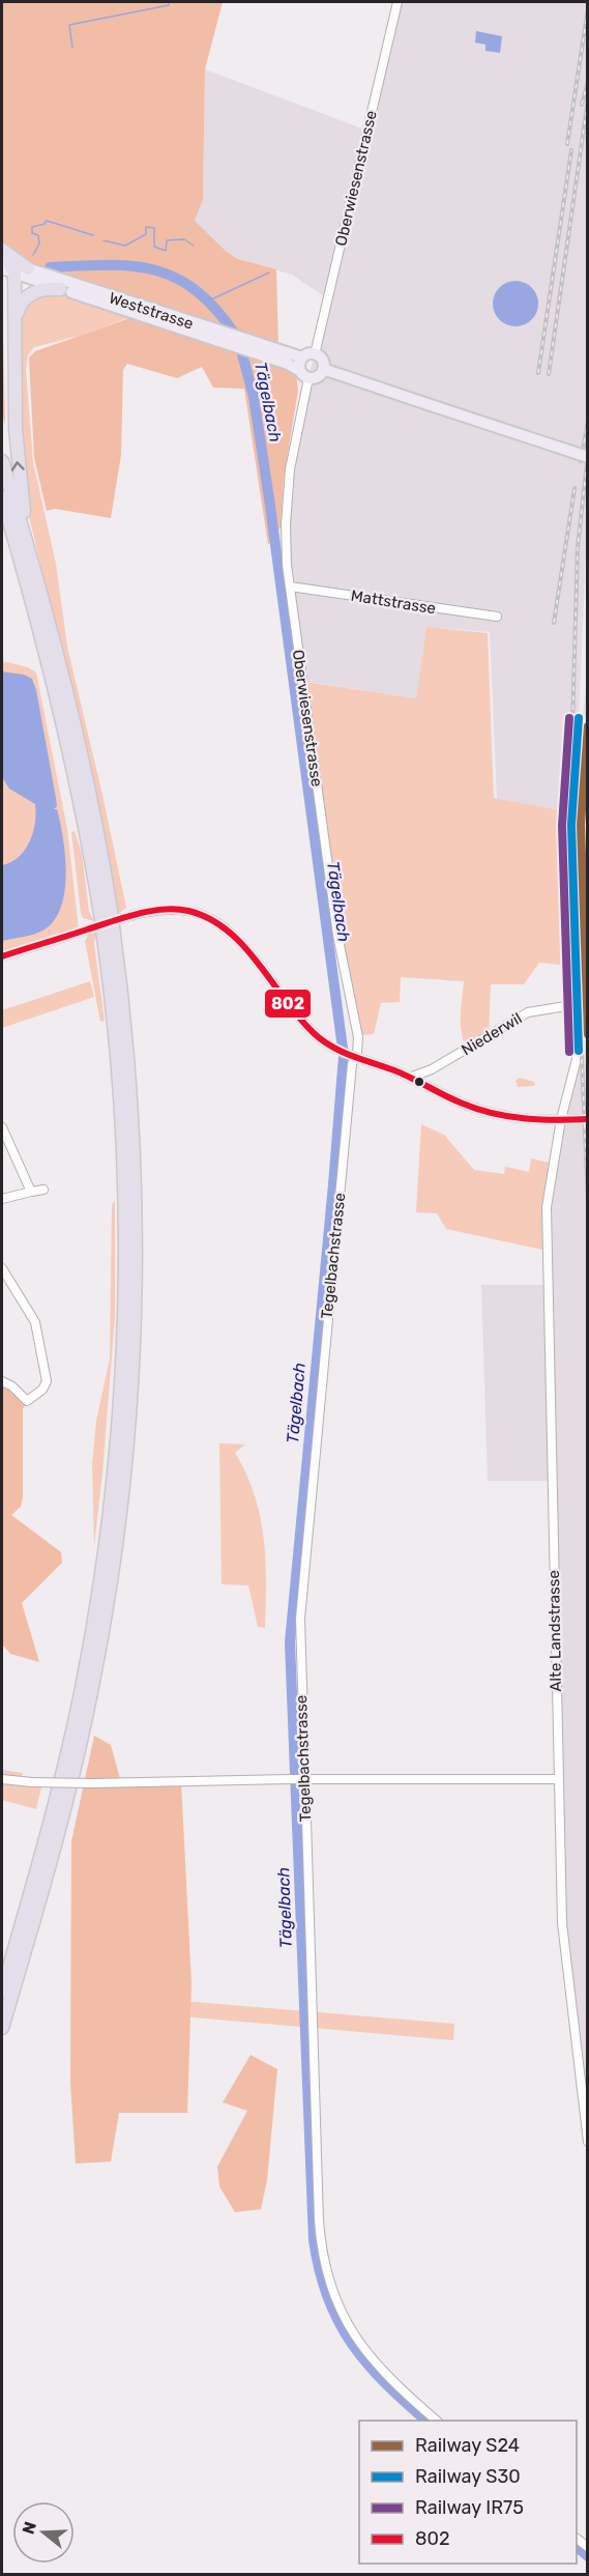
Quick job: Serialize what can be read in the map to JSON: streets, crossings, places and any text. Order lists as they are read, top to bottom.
{
  "streets": {
    "main road": ["Weststrasse"],
    "street": [
      "Oberwiesenstrasse",
      "Mattstrasse",
      "Niederwil",
      "Tegelbachstrasse",
      "Alte Landstrasse"
    ]
  },
  "crossings": [
    ["Oberwiesenstrasse", "Weststrasse"],
    ["Oberwiesenstrasse", "Mattstrasse"],
    ["Oberwiesenstrasse", "Tegelbachstrasse"],
    ["Niederwil", "Alte Landstrasse"]
  ],
  "water": ["Tägelbach"],
  "lines": [
    "rail line S30",
    "rail line IR75",
    "rail line S24",
    "transit line 802"
  ],
  "legend": [
    "Railway S24",
    "Railway S30",
    "Railway IR75",
    "802"
  ],
  "north": "left"
}
